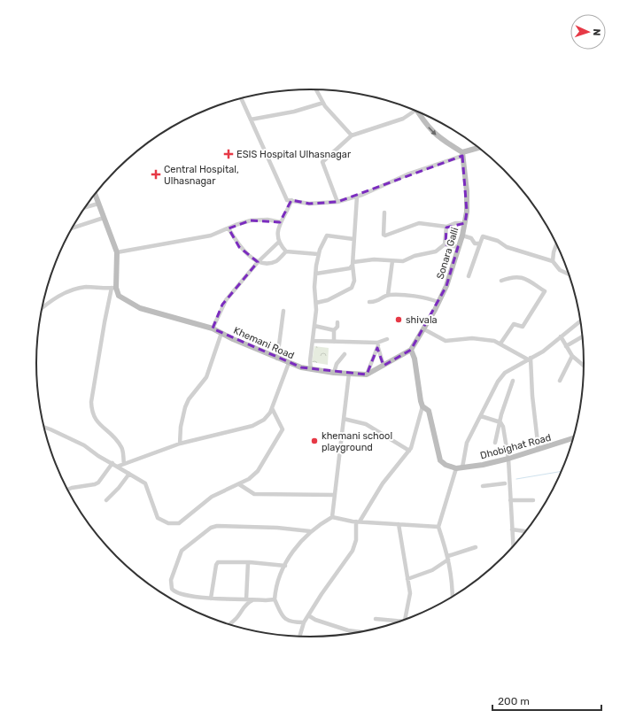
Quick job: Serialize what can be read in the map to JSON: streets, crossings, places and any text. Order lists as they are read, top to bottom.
{
  "streets": {
    "street": ["Sonara Galli", "Khemani Road", "Dhobighat Road"]
  },
  "places": {
    "health": ["ESIS Hospital Ulhasnagar", "Central Hospital, Ulhasnagar"],
    "other": ["shivala", "khemani school playground"]
  },
  "scale_bar": "200 m",
  "north": "right"
}
